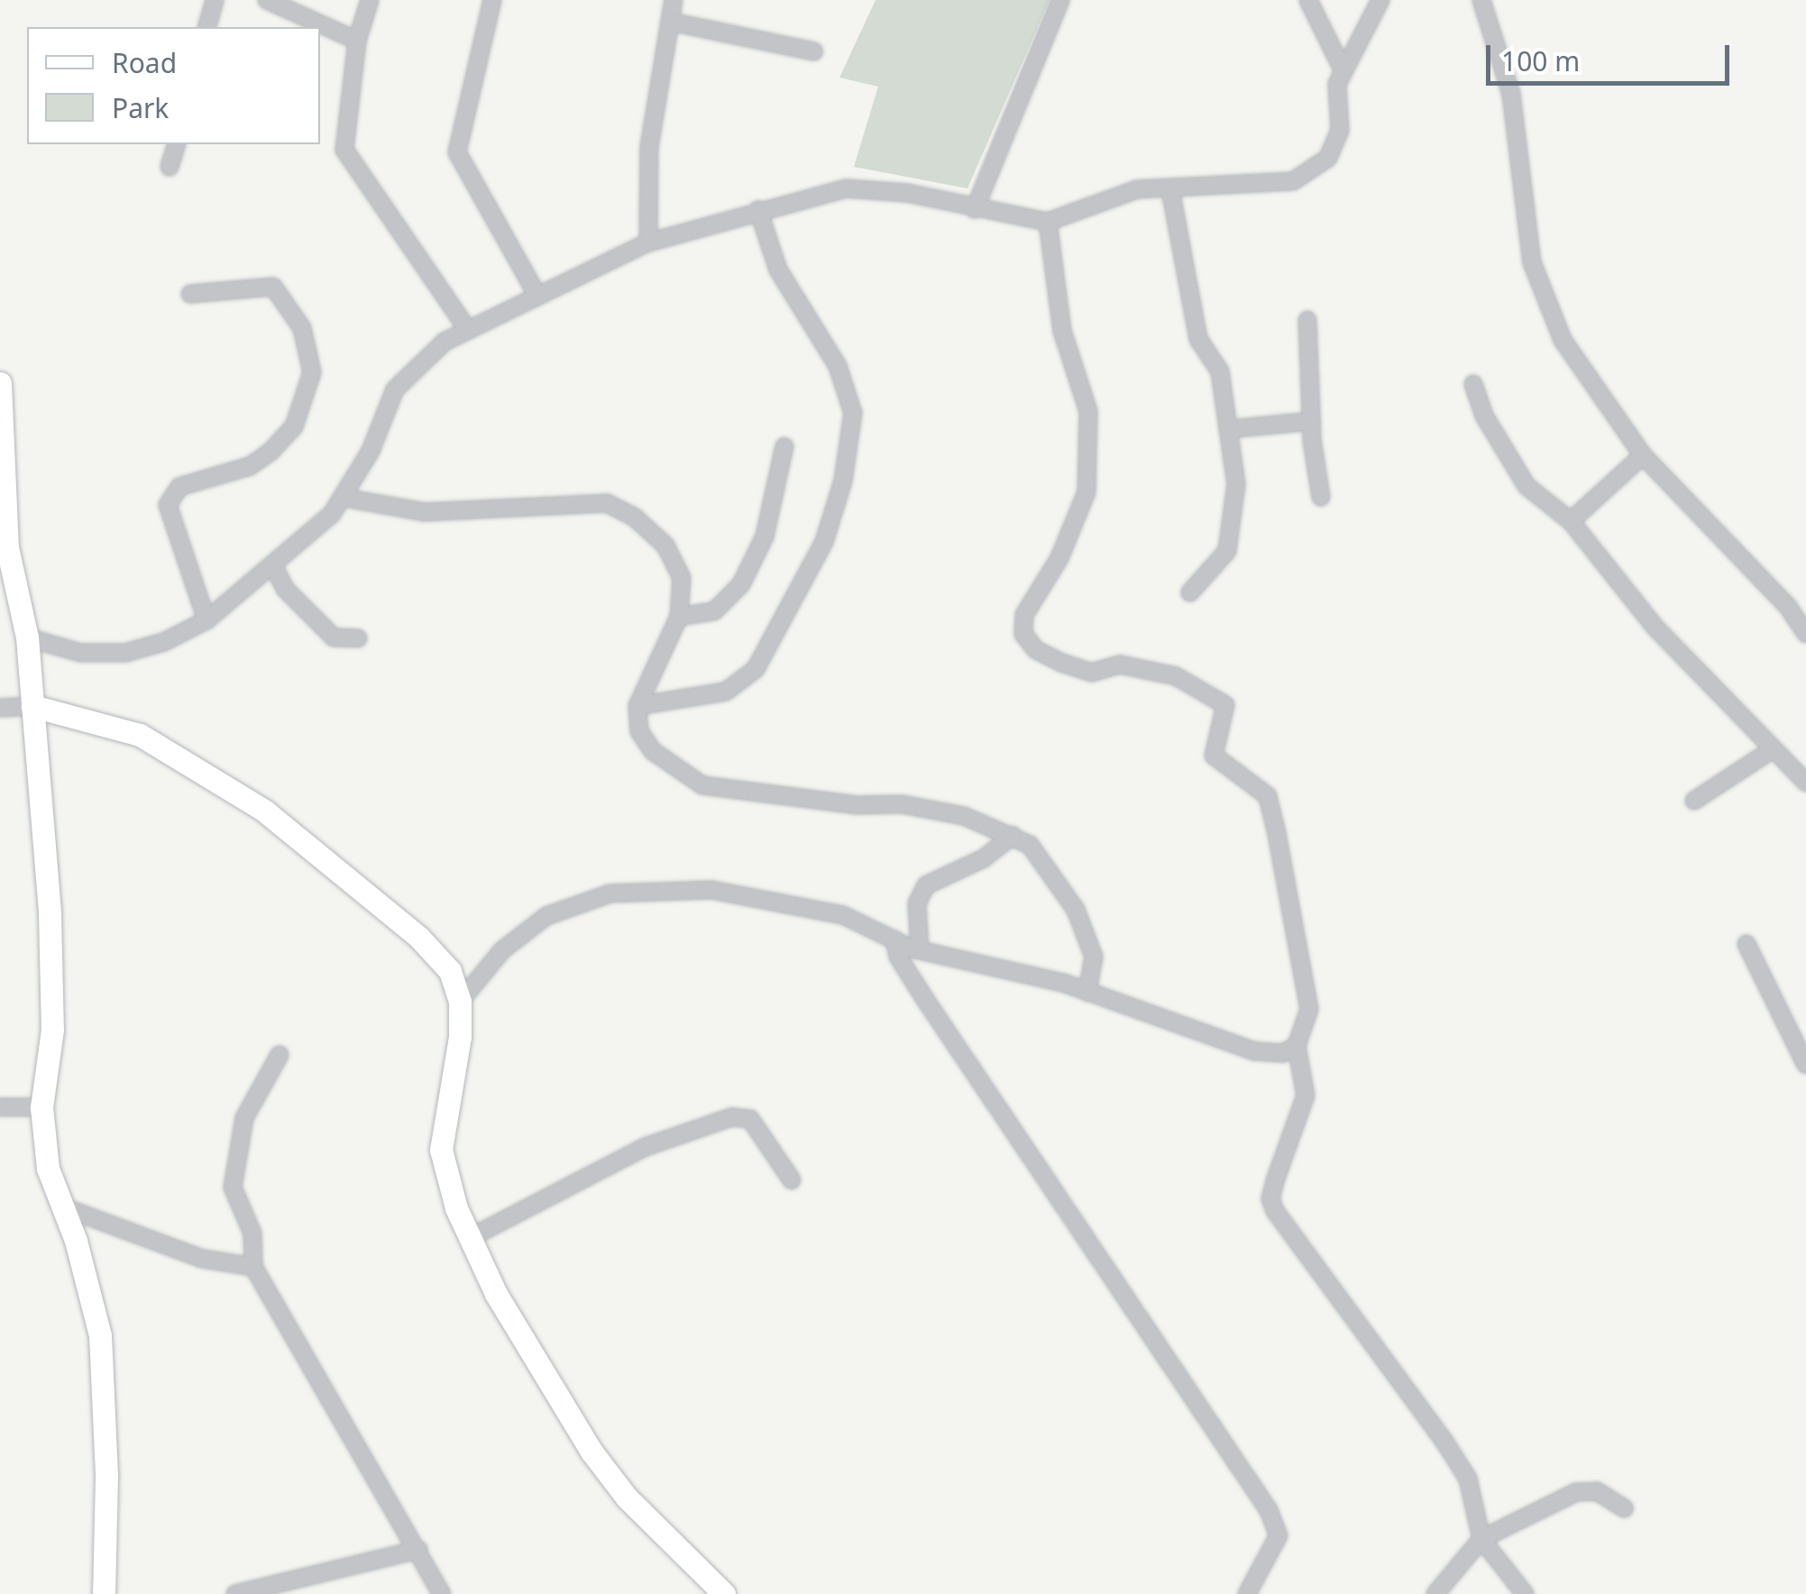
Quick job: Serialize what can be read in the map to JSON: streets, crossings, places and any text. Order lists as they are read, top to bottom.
{
  "legend": ["Road", "Park"],
  "scale_bar": "100 m"
}
